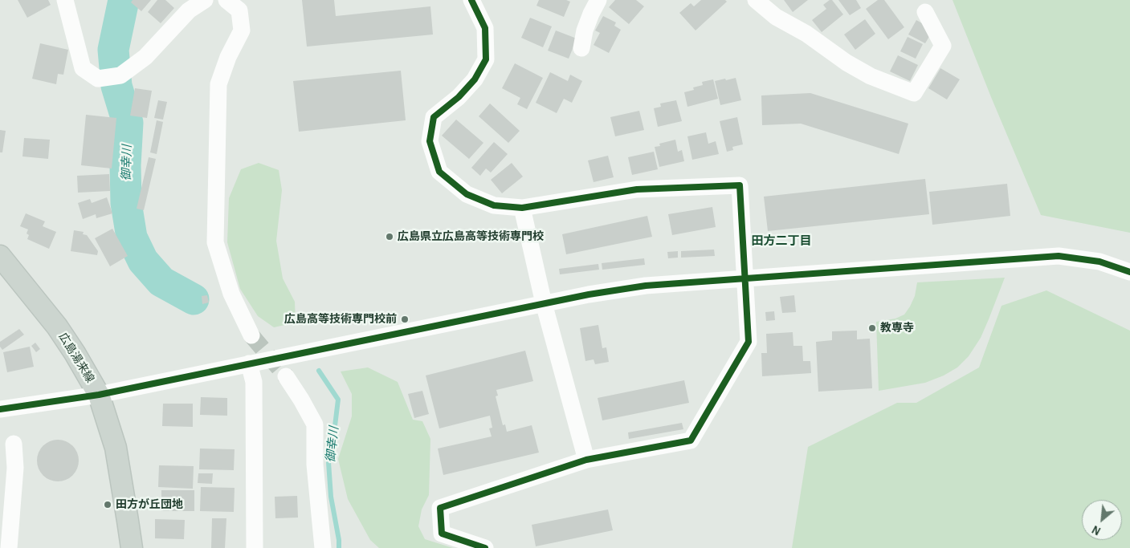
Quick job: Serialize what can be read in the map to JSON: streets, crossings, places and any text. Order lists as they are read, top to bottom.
{
  "streets": {
    "main road": ["広島湯来線"]
  },
  "districts": ["田方二丁目"],
  "water": ["御幸川"],
  "places": [
    "広島県立広島高等技術専門校",
    "広島高等技術専門校前",
    "教専寺",
    "田方が丘団地"
  ],
  "north": "bottom left"
}
